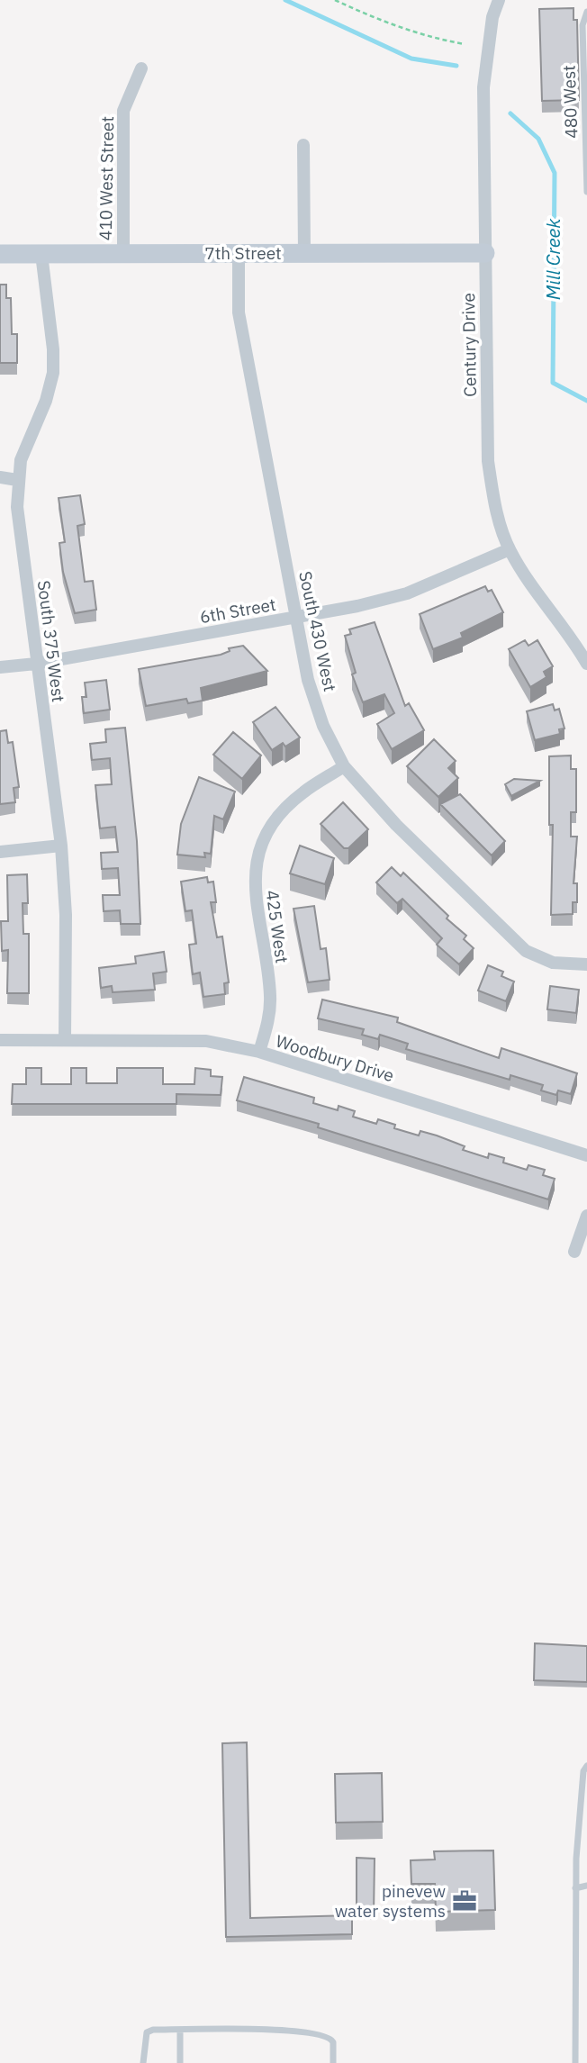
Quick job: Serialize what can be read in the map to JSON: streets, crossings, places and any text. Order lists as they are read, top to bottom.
{
  "streets": {
    "street": [
      "410 West Street",
      "7th Street",
      "Century Drive",
      "6th Street",
      "South 430 West",
      "South 375 West",
      "425 West",
      "Woodbury Drive"
    ],
    "lane": ["480 West"]
  },
  "crossings": [
    ["410 West Street", "7th Street"],
    ["7th Street", "Century Drive"],
    ["7th Street", "South 430 West"],
    ["7th Street", "South 375 West"],
    ["Century Drive", "6th Street"],
    ["6th Street", "South 430 West"],
    ["6th Street", "South 375 West"],
    ["South 430 West", "425 West"],
    ["South 375 West", "Woodbury Drive"],
    ["425 West", "Woodbury Drive"]
  ],
  "water": ["Mill Creek"],
  "places": {
    "office": ["pinevew water systems"]
  }
}
